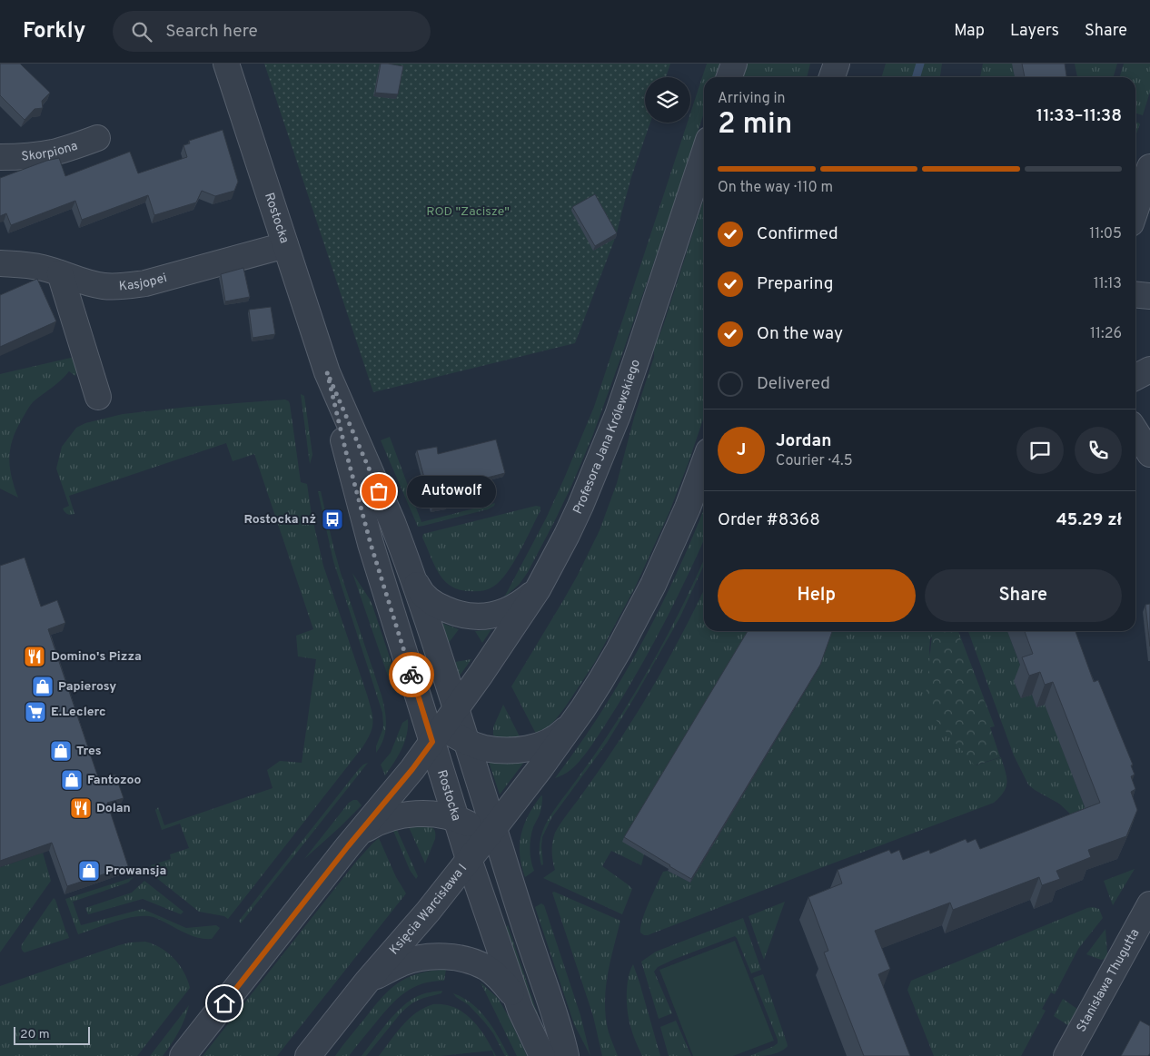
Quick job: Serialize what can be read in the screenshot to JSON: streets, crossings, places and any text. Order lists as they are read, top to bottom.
{
  "streets": {
    "street": [
      "Skorpiona",
      "Rostocka",
      "Kasjopei",
      "Profesora Jana Królewskiego",
      "Księcia Warcisława I",
      "Stanisława Thugutta"
    ]
  },
  "crossings": [
    ["Rostocka", "Kasjopei"],
    ["Rostocka", "Profesora Jana Królewskiego"],
    ["Rostocka", "Księcia Warcisława I"]
  ],
  "parks": ["ROD \"Zacisze\""],
  "places": {
    "other": ["Autowolf"],
    "bus stop": ["Rostocka nż"],
    "restaurant": ["Domino's Pizza", "Dolan"],
    "shop": [
      "Papierosy",
      "Tres",
      "Fantozoo",
      "Prowansja"
    ],
    "supermarket": ["E.Leclerc"]
  },
  "scale_bar": "20 m",
  "page": {
    "header": "Forkly",
    "search": "Search here",
    "nav": ["Map", "Layers", "Share"],
    "heading": ["2 min", "Arriving in", "11:33–11:38"],
    "panel": [
      "Jordan",
      "Courier · 4.5",
      "Order #8368",
      "45.29 zł"
    ],
    "bar": "On the way · 110 m",
    "list": [
      ["Confirmed", "11:05"],
      ["Preparing", "11:13"],
      ["On the way", "11:26"],
      "Delivered"
    ],
    "round": "J",
    "bubble": "Autowolf",
    "buttons": ["Help", "Share"],
    "scale": "20 m"
  }
}
